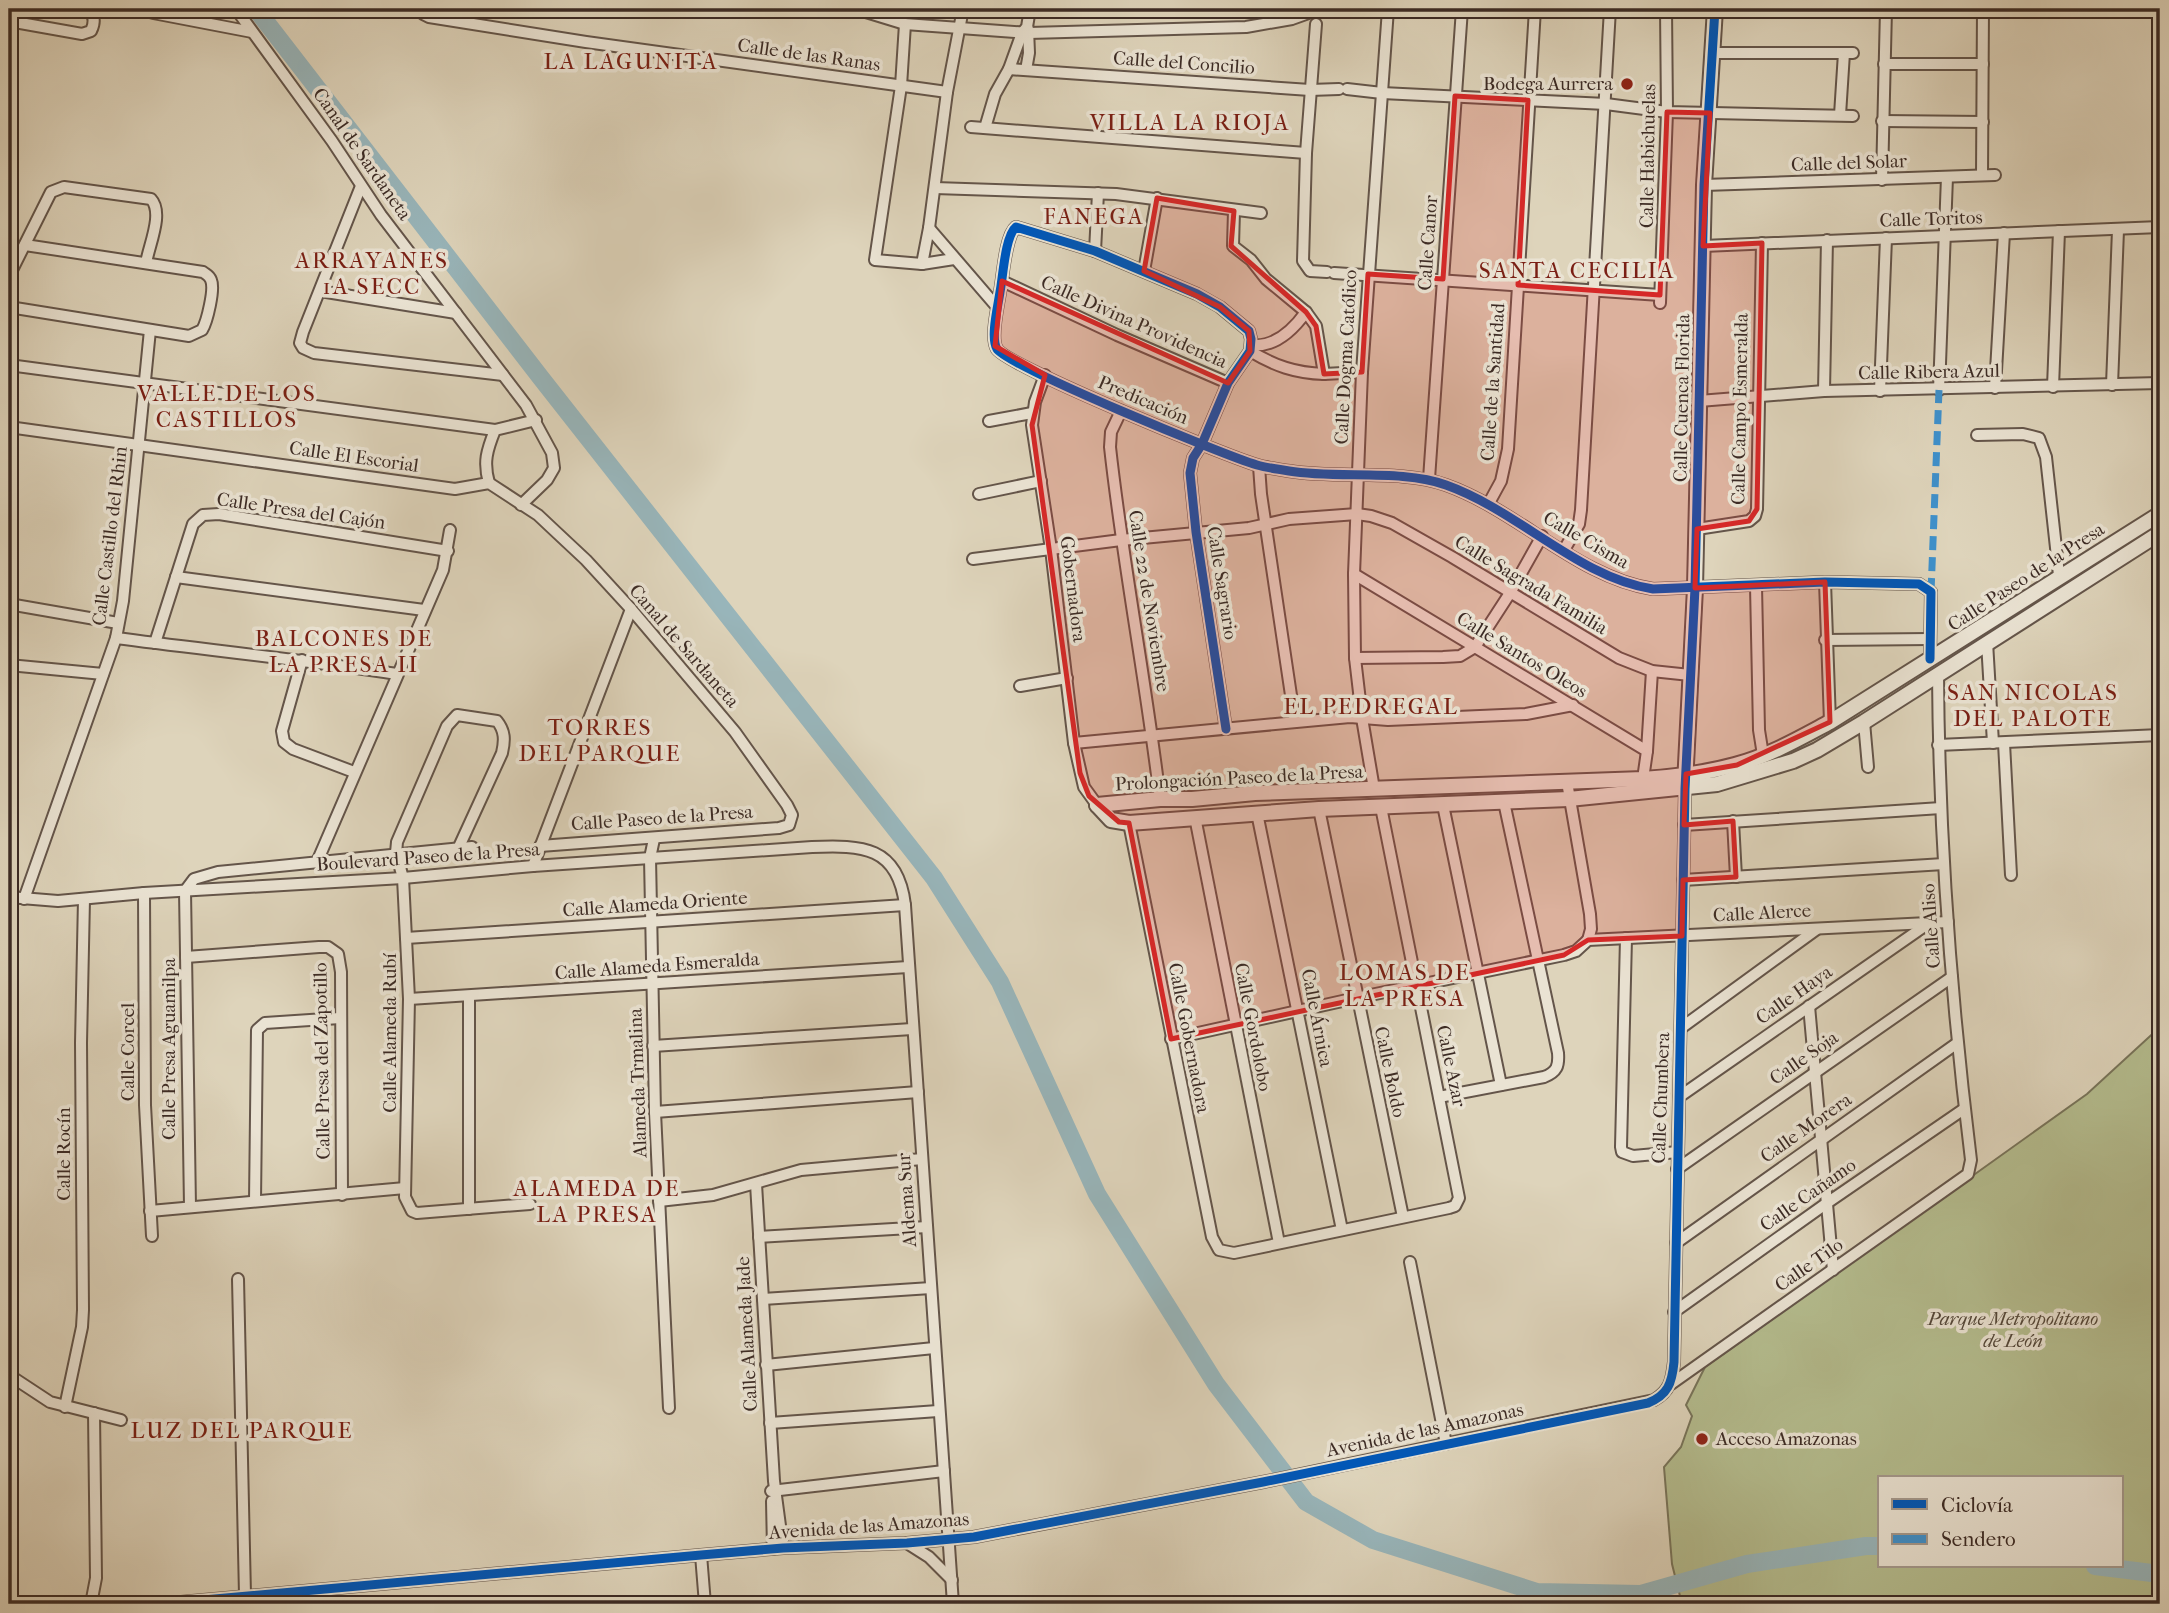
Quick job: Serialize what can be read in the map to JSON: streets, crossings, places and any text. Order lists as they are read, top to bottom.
{
  "streets": {
    "street": [
      "Calle de las Ranas",
      "Calle del Concilio",
      "Canal de Sardaneta",
      "Calle Habichuelas",
      "Calle del Solar",
      "Calle Toritos",
      "Calle Canor",
      "Calle Divina Providencia",
      "Calle Dogma Católico",
      "Calle Ribera Azul",
      "Calle de la Santidad",
      "Calle Cuenca Florida",
      "Predicación",
      "Calle Campo Esmeralda",
      "Calle El Escorial",
      "Calle Presa del Cajón",
      "Calle Castillo del Rhin",
      "Calle Cisma",
      "Calle Paseo de la Presa",
      "Calle Sagrario",
      "Calle Sagrada Familia",
      "Gobernadora",
      "Calle 22 de Noviembre",
      "Calle Santos Oleos",
      "Prolongación Paseo de la Presa",
      "Boulevard Paseo de la Presa",
      "Calle Alameda Oriente",
      "Calle Alerce",
      "Calle Aliso",
      "Calle Alameda Esmeralda",
      "Calle Haya",
      "Calle Árnica",
      "Calle Gordolobo",
      "Calle Alameda Rubí",
      "Calle Gobernadora",
      "Calle Presa Aguamilpa",
      "Calle Corcel",
      "Calle Soja",
      "Calle Presa del Zapotillo",
      "Calle Azar",
      "Calle Boldo",
      "Alameda Trmalina",
      "Calle Chumbera",
      "Calle Morera",
      "Calle Rocín",
      "Calle Cañamo",
      "Aldema Sur",
      "Calle Tilo",
      "Calle Alameda Jade",
      "Avenida de las Amazonas"
    ]
  },
  "crossings": [
    ["Calle del Concilio", "Calle Habichuelas"],
    ["Calle del Concilio", "Calle Canor"],
    ["Calle del Concilio", "Calle Dogma Católico"],
    ["Calle del Concilio", "Calle de la Santidad"],
    ["Calle del Concilio", "Calle Cuenca Florida"],
    ["Canal de Sardaneta", "Calle El Escorial"],
    ["Canal de Sardaneta", "Calle Paseo de la Presa"],
    ["Calle del Solar", "Calle Cuenca Florida"],
    ["Calle Toritos", "Calle Cuenca Florida"],
    ["Calle Toritos", "Calle Campo Esmeralda"],
    ["Calle Canor", "Calle Cisma"],
    ["Calle Divina Providencia", "Predicación"],
    ["Calle Divina Providencia", "Calle Sagrario"],
    ["Calle Dogma Católico", "Predicación"],
    ["Calle Dogma Católico", "Calle Cisma"],
    ["Calle Dogma Católico", "Calle Sagrada Familia"],
    ["Calle Dogma Católico", "Calle Santos Oleos"],
    ["Calle Dogma Católico", "Prolongación Paseo de la Presa"],
    ["Calle Ribera Azul", "Calle Cuenca Florida"],
    ["Calle Ribera Azul", "Calle Campo Esmeralda"],
    ["Calle de la Santidad", "Calle Cisma"],
    ["Calle Cuenca Florida", "Calle Campo Esmeralda"],
    ["Calle Cuenca Florida", "Calle Cisma"],
    ["Calle Cuenca Florida", "Calle Paseo de la Presa"],
    ["Calle Cuenca Florida", "Calle Sagrada Familia"],
    ["Calle Cuenca Florida", "Prolongación Paseo de la Presa"],
    ["Calle Cuenca Florida", "Calle Chumbera"],
    ["Predicación", "Calle Cisma"],
    ["Predicación", "Calle Sagrario"],
    ["Predicación", "Gobernadora"],
    ["Predicación", "Calle 22 de Noviembre"],
    ["Calle El Escorial", "Calle Castillo del Rhin"],
    ["Calle Castillo del Rhin", "Boulevard Paseo de la Presa"],
    ["Calle Paseo de la Presa", "Prolongación Paseo de la Presa"],
    ["Calle Paseo de la Presa", "Calle Aliso"],
    ["Calle Paseo de la Presa", "Alameda Trmalina"],
    ["Calle Paseo de la Presa", "Calle Chumbera"],
    ["Calle Sagrario", "Calle Sagrada Familia"],
    ["Calle Sagrada Familia", "Gobernadora"],
    ["Calle Sagrada Familia", "Calle 22 de Noviembre"],
    ["Gobernadora", "Prolongación Paseo de la Presa"],
    ["Calle 22 de Noviembre", "Prolongación Paseo de la Presa"],
    ["Prolongación Paseo de la Presa", "Calle Árnica"],
    ["Prolongación Paseo de la Presa", "Calle Gordolobo"],
    ["Prolongación Paseo de la Presa", "Calle Gobernadora"],
    ["Prolongación Paseo de la Presa", "Calle Azar"],
    ["Prolongación Paseo de la Presa", "Calle Boldo"],
    ["Prolongación Paseo de la Presa", "Calle Chumbera"],
    ["Boulevard Paseo de la Presa", "Calle Alameda Rubí"],
    ["Boulevard Paseo de la Presa", "Calle Presa Aguamilpa"],
    ["Boulevard Paseo de la Presa", "Calle Corcel"],
    ["Boulevard Paseo de la Presa", "Alameda Trmalina"],
    ["Boulevard Paseo de la Presa", "Calle Rocín"],
    ["Boulevard Paseo de la Presa", "Aldema Sur"],
    ["Calle Alameda Oriente", "Calle Alameda Rubí"],
    ["Calle Alameda Oriente", "Alameda Trmalina"],
    ["Calle Alameda Oriente", "Aldema Sur"],
    ["Calle Alerce", "Calle Aliso"],
    ["Calle Alerce", "Calle Haya"],
    ["Calle Alerce", "Calle Árnica"],
    ["Calle Alerce", "Calle Gordolobo"],
    ["Calle Alerce", "Calle Gobernadora"],
    ["Calle Alerce", "Calle Azar"],
    ["Calle Alerce", "Calle Boldo"],
    ["Calle Alerce", "Calle Chumbera"],
    ["Calle Aliso", "Calle Soja"],
    ["Calle Aliso", "Calle Morera"],
    ["Calle Aliso", "Calle Cañamo"],
    ["Calle Aliso", "Calle Tilo"],
    ["Calle Alameda Esmeralda", "Calle Alameda Rubí"],
    ["Calle Alameda Esmeralda", "Alameda Trmalina"],
    ["Calle Alameda Esmeralda", "Aldema Sur"],
    ["Calle Haya", "Calle Chumbera"],
    ["Calle Gordolobo", "Calle Gobernadora"],
    ["Calle Presa Aguamilpa", "Calle Presa del Zapotillo"],
    ["Calle Soja", "Calle Chumbera"],
    ["Calle Azar", "Calle Boldo"],
    ["Calle Chumbera", "Calle Morera"],
    ["Calle Chumbera", "Calle Cañamo"],
    ["Calle Chumbera", "Calle Tilo"],
    ["Calle Chumbera", "Avenida de las Amazonas"],
    ["Aldema Sur", "Avenida de las Amazonas"],
    ["Calle Tilo", "Avenida de las Amazonas"],
    ["Calle Alameda Jade", "Avenida de las Amazonas"]
  ],
  "districts": [
    "LA LAGUNITA",
    "VILLA LA RIOJA",
    "FANEGA",
    "ARRAYANES 1A SECC",
    "SANTA CECILIA",
    "VALLE DE LOS CASTILLOS",
    "BALCONES DE LA PRESA II",
    "SAN NICOLAS DEL PALOTE",
    "EL PEDREGAL",
    "TORRES DEL PARQUE",
    "LOMAS DE LA PRESA",
    "ALAMEDA DE LA PRESA",
    "LUZ DEL PARQUE"
  ],
  "parks": ["Parque Metropolitano de León"],
  "places": ["Bodega Aurrera", "Acceso Amazonas"],
  "legend": ["Ciclovía", "Sendero"]
}
